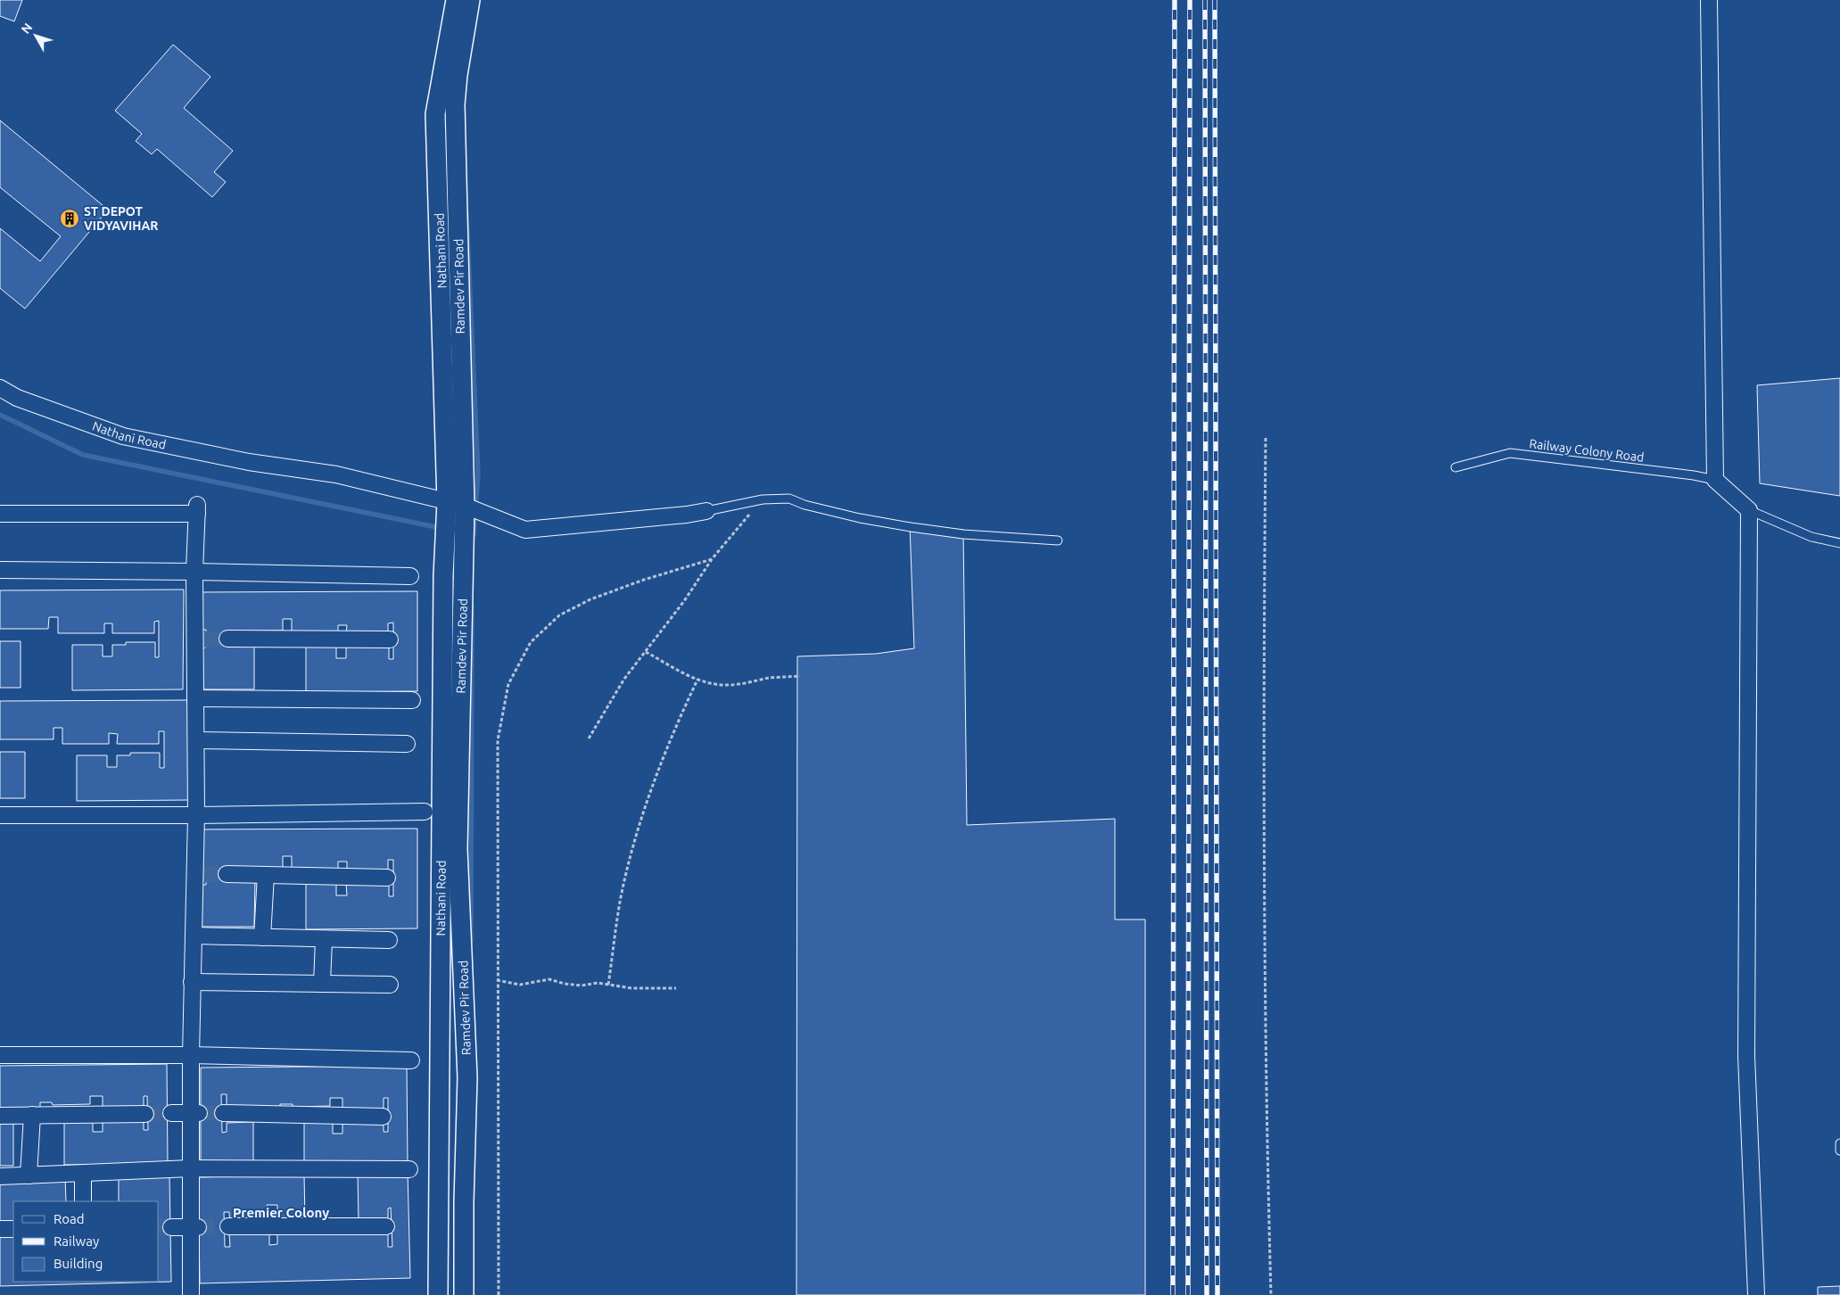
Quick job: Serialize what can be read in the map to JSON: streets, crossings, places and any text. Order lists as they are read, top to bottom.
{
  "streets": {
    "street": ["Nathani Road", "Ramdev Pir Road"],
    "lane": ["Railway Colony Road"]
  },
  "crossings": [
    ["Nathani Road", "Ramdev Pir Road"]
  ],
  "districts": ["Premier Colony"],
  "places": {
    "building": ["ST DEPOT VIDYAVIHAR"]
  },
  "legend": ["Road", "Railway", "Building"],
  "north": "top left"
}
